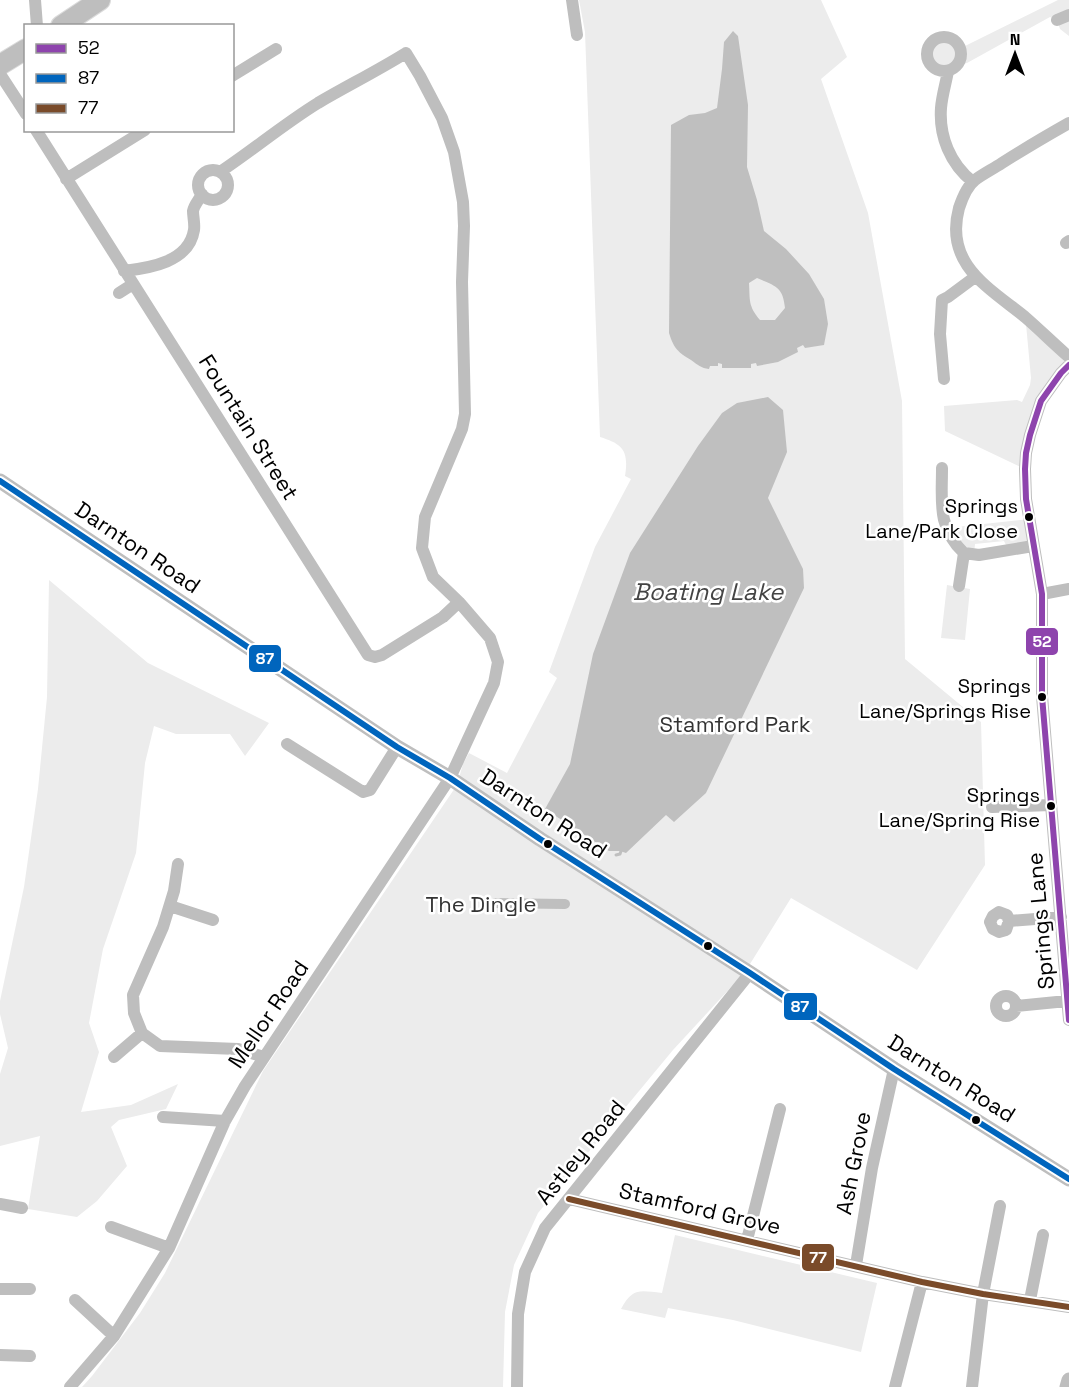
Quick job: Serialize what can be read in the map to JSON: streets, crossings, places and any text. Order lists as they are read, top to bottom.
{
  "streets": {
    "street": [
      "Fountain Street",
      "Darnton Road",
      "Springs Lane",
      "Mellor Road",
      "Astley Road",
      "Ash Grove",
      "Stamford Grove"
    ]
  },
  "crossings": [
    ["Fountain Street", "Mellor Road"],
    ["Darnton Road", "Mellor Road"],
    ["Darnton Road", "Astley Road"],
    ["Darnton Road", "Ash Grove"],
    ["Astley Road", "Stamford Grove"],
    ["Ash Grove", "Stamford Grove"]
  ],
  "water": ["Boating Lake"],
  "parks": ["Stamford Park", "The Dingle"],
  "places": ["Springs Lane/Park Close", "Springs Lane/Springs Rise", "Springs Lane/Spring Rise"],
  "lines": ["transit line 52", "transit line 87", "transit line 77"],
  "legend": ["52", "87", "77"],
  "north": "top"
}
